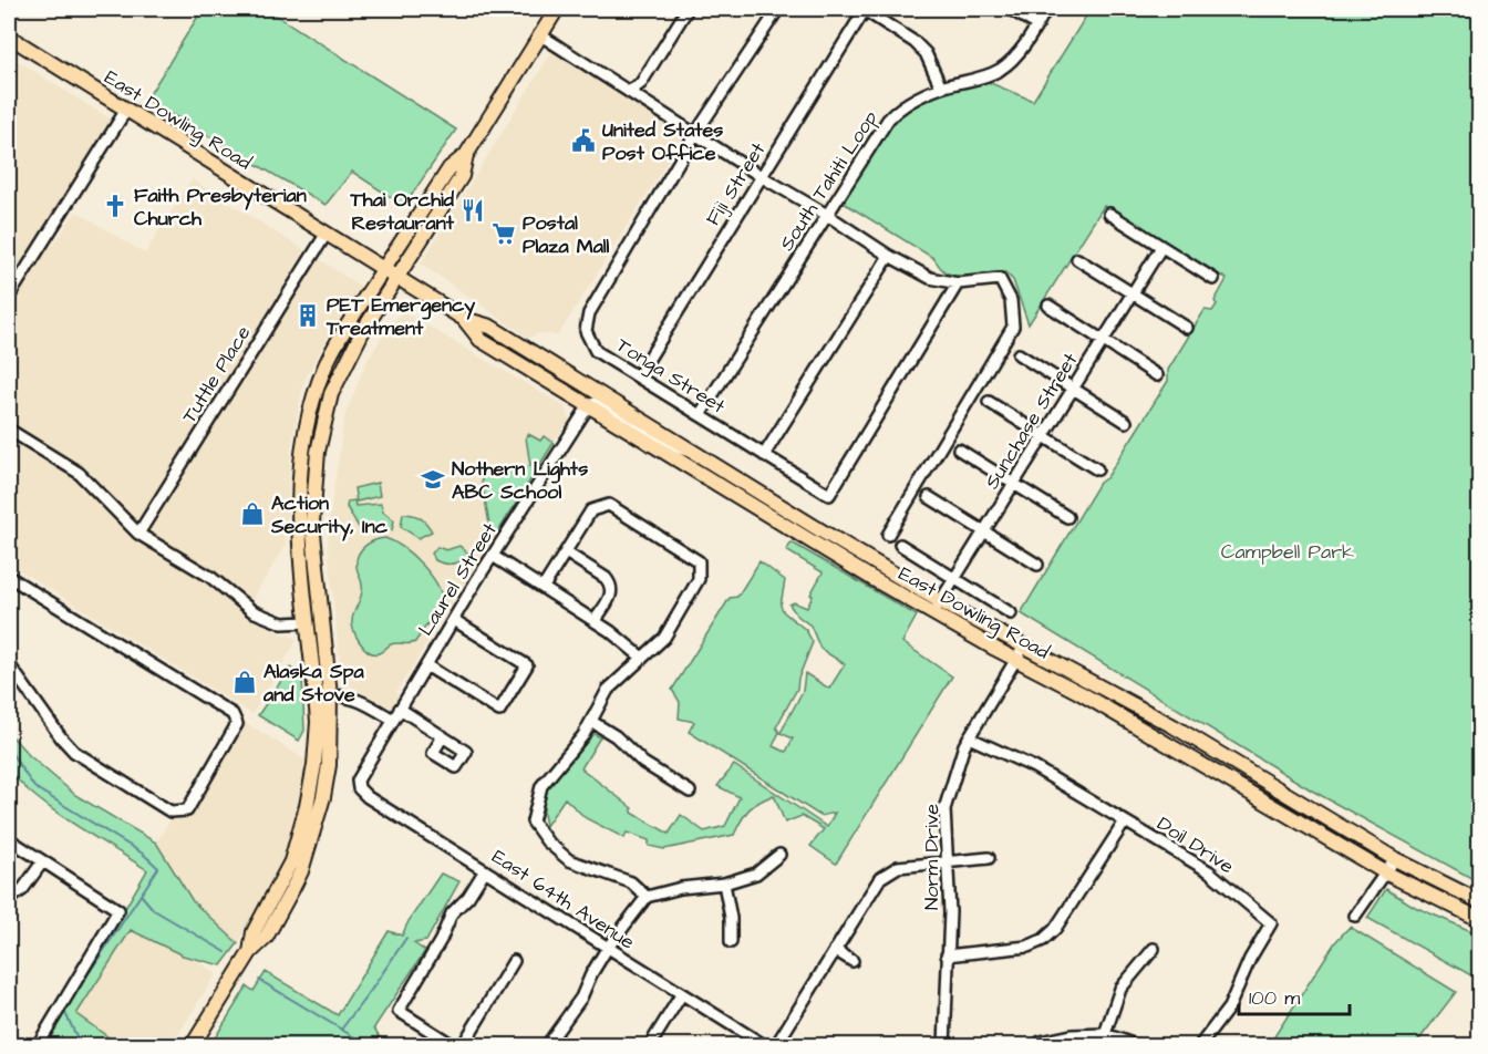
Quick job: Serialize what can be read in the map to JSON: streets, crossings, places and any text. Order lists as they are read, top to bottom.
{
  "streets": {
    "main road": ["East Dowling Road"],
    "street": [
      "South Tahiti Loop",
      "Fiji Street",
      "Tuttle Place",
      "Tonga Street",
      "Sunchase Street",
      "Laurel Street",
      "Doil Drive",
      "Norm Drive",
      "East 64th Avenue"
    ]
  },
  "crossings": [
    ["East Dowling Road", "Tuttle Place"],
    ["East Dowling Road", "Sunchase Street"],
    ["East Dowling Road", "Laurel Street"],
    ["East Dowling Road", "Norm Drive"],
    ["South Tahiti Loop", "Tonga Street"],
    ["Fiji Street", "Tonga Street"],
    ["Laurel Street", "East 64th Avenue"],
    ["Doil Drive", "Norm Drive"]
  ],
  "parks": ["Campbell Park"],
  "places": {
    "public building": ["United States Post Office"],
    "church": ["Faith Presbyterian Church"],
    "restaurant": ["Thai Orchid Restaurant"],
    "supermarket": ["Postal Plaza Mall"],
    "building": ["PET Emergency Treatment"],
    "school or university": ["Nothern Lights ABC School"],
    "shop": ["Action Security, Inc", "Alaska Spa and Stove"]
  },
  "scale_bar": "100 m"
}
